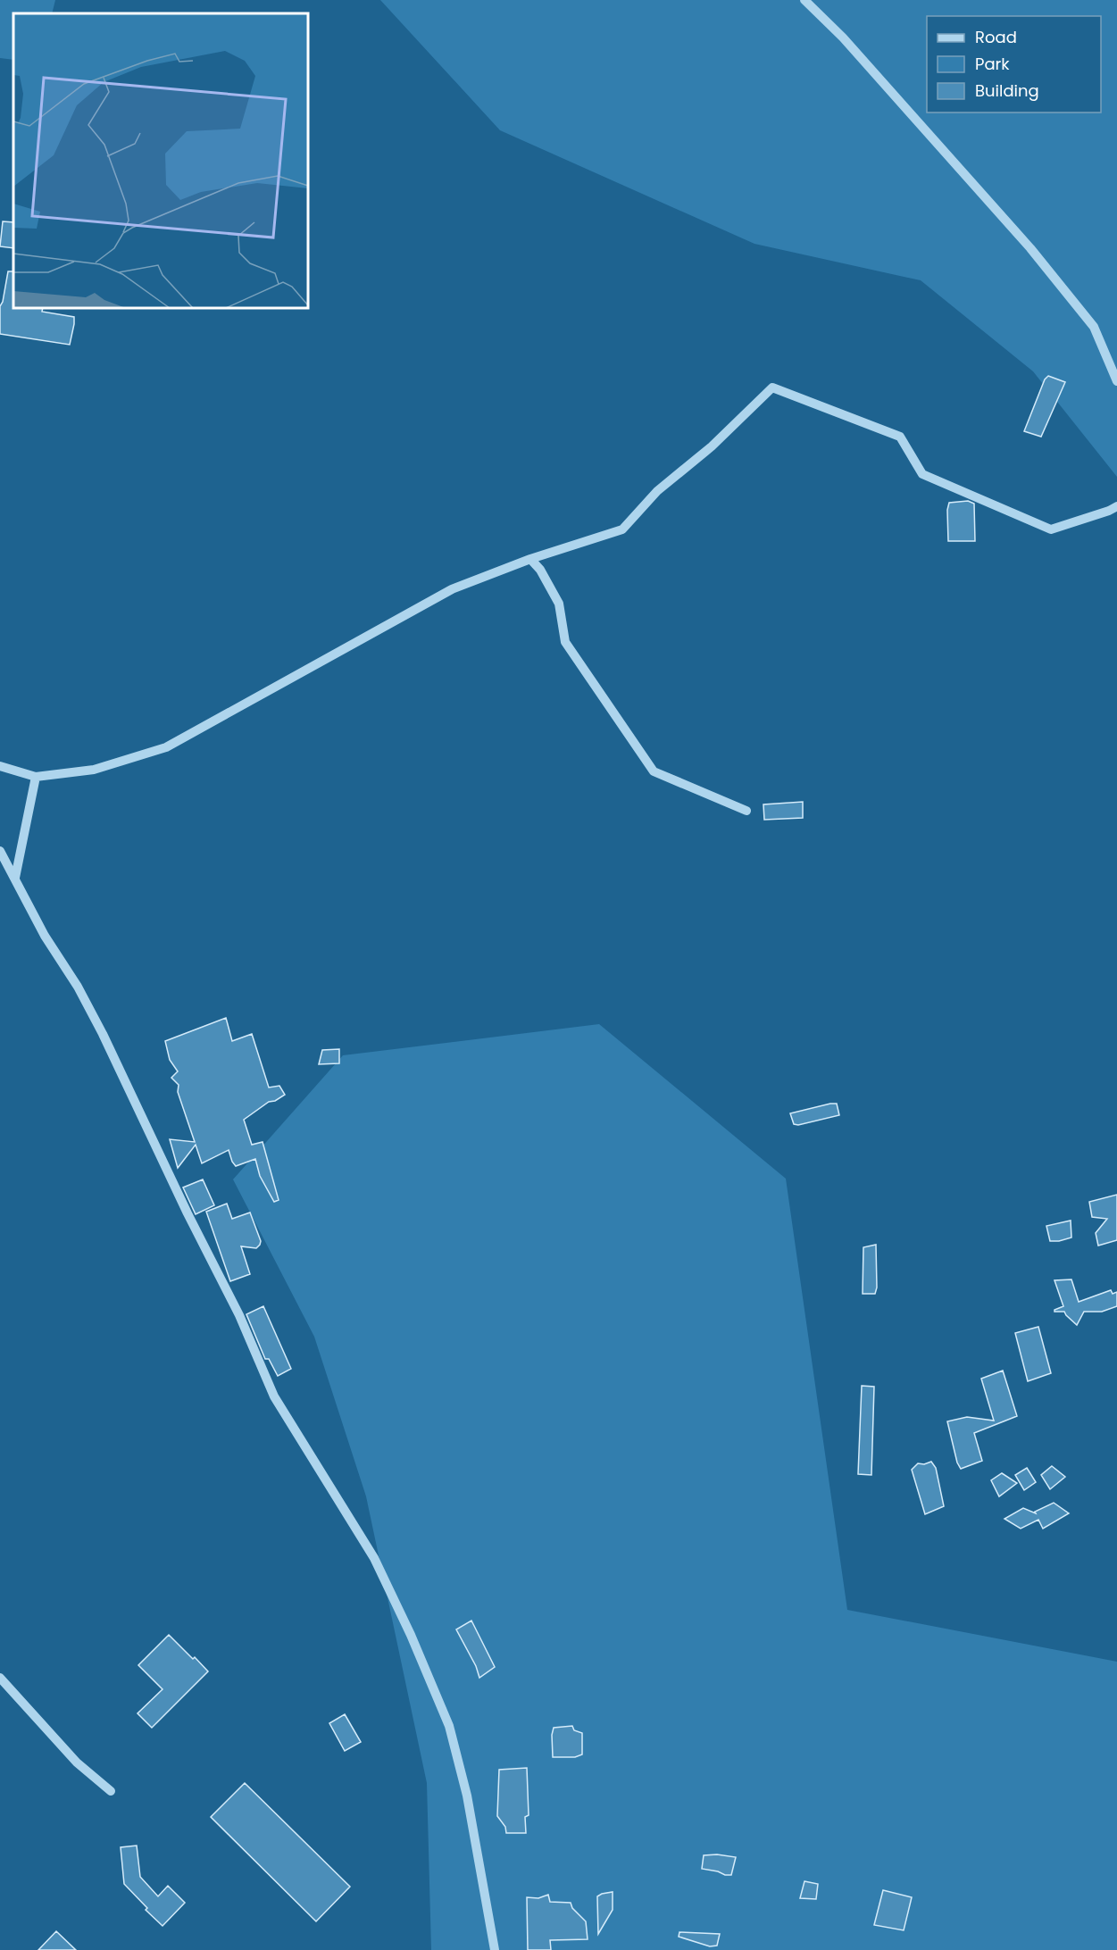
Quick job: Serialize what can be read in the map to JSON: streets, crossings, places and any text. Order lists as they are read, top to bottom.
{
  "legend": ["Road", "Park", "Building"]
}
